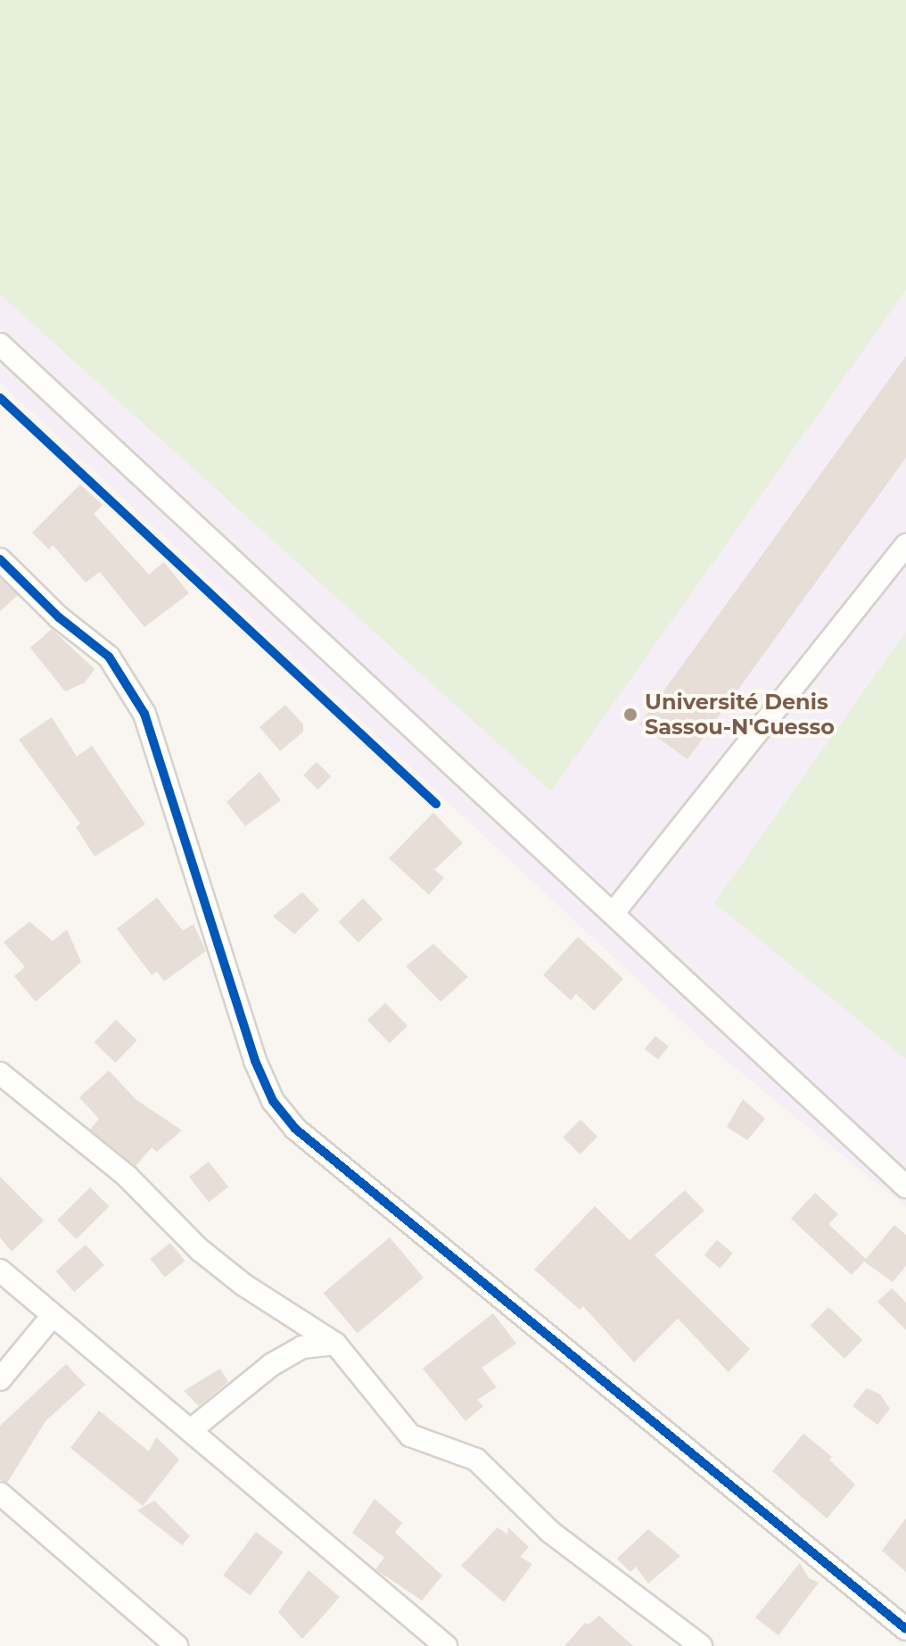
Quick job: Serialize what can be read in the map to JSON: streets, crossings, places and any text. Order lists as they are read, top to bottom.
{
  "places": ["Université Denis Sassou-N'Guesso"]
}
